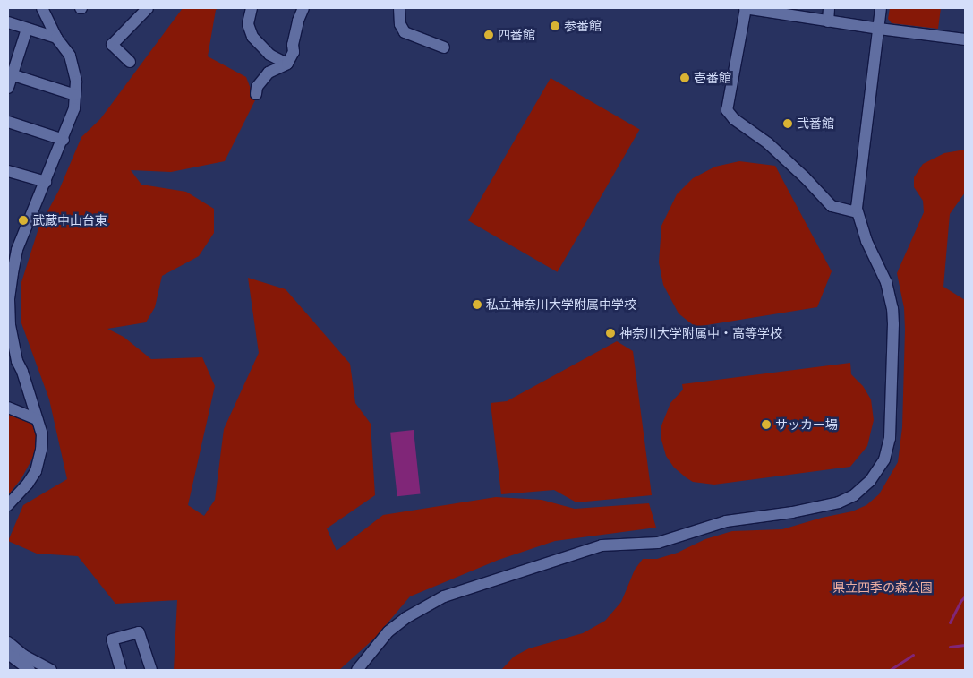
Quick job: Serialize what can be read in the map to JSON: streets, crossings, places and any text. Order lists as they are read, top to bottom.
{
  "parks": ["県立四季の森公園"],
  "places": [
    "参番館",
    "四番館",
    "壱番館",
    "弐番館",
    "武蔵中山台東",
    "私立神奈川大学附属中学校",
    "神奈川大学附属中・高等学校",
    "サッカー場"
  ]
}
